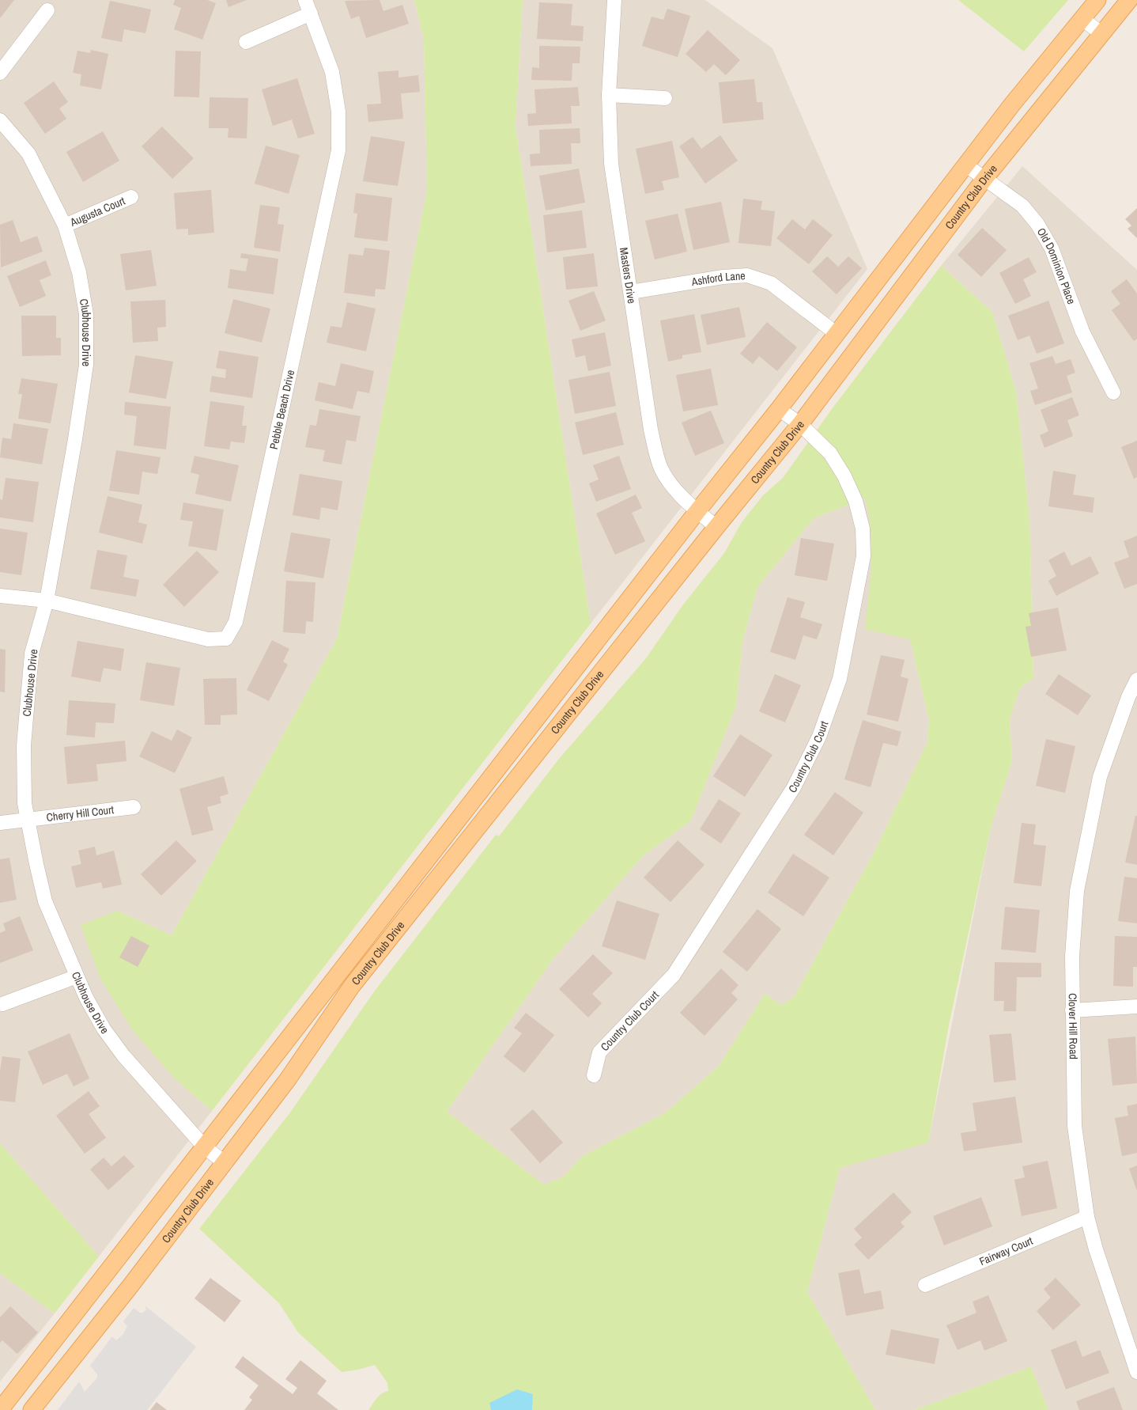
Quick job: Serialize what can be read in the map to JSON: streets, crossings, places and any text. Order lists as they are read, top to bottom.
{
  "streets": {
    "main road": ["Country Club Drive"],
    "street": [
      "Augusta Court",
      "Old Dominion Place",
      "Masters Drive",
      "Ashford Lane",
      "Clubhouse Drive",
      "Pebble Beach Drive",
      "Country Club Court",
      "Cherry Hill Court",
      "Clover Hill Road",
      "Fairway Court"
    ]
  },
  "crossings": [
    ["Country Club Drive", "Old Dominion Place"],
    ["Country Club Drive", "Masters Drive"],
    ["Country Club Drive", "Ashford Lane"],
    ["Country Club Drive", "Clubhouse Drive"],
    ["Country Club Drive", "Country Club Court"],
    ["Augusta Court", "Clubhouse Drive"],
    ["Masters Drive", "Ashford Lane"],
    ["Clubhouse Drive", "Pebble Beach Drive"],
    ["Clubhouse Drive", "Cherry Hill Court"],
    ["Clover Hill Road", "Fairway Court"]
  ]
}
